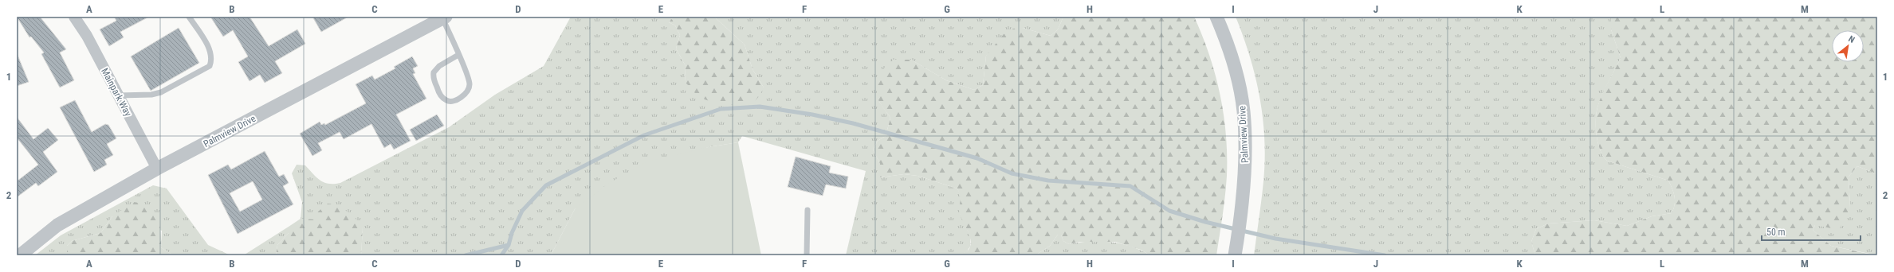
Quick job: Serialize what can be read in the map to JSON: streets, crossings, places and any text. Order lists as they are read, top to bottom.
{
  "streets": {
    "street": ["Mainpark Way", "Palmview Drive"]
  },
  "crossings": [
    ["Mainpark Way", "Palmview Drive"]
  ],
  "scale_bar": "50 m",
  "north": "top right",
  "grid": {
    "columns": [
      "A",
      "B",
      "C",
      "D",
      "E",
      "F",
      "G",
      "H",
      "I",
      "J",
      "K",
      "L",
      "M"
    ],
    "rows": ["1", "2"]
  }
}
